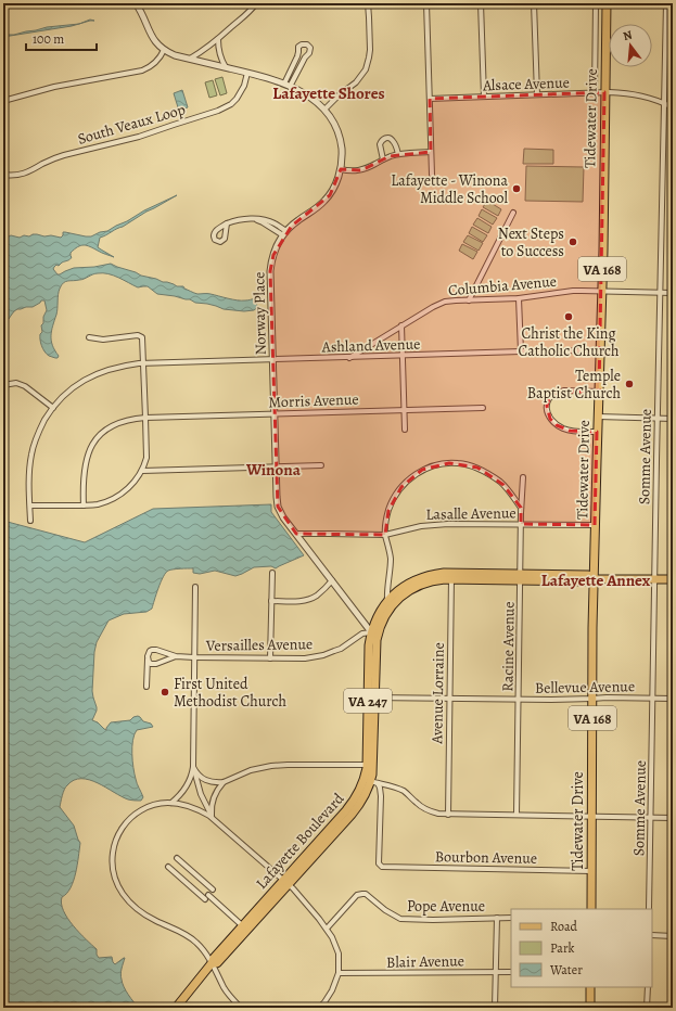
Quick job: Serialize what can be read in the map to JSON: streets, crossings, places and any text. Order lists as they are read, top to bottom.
{
  "streets": {
    "main road": [
      "Tidewater Drive",
      "VA 168",
      "VA 247",
      "Lafayette Boulevard"
    ],
    "street": [
      "Alsace Avenue",
      "South Veaux Loop",
      "Columbia Avenue",
      "Norway Place",
      "Ashland Avenue",
      "Morris Avenue",
      "Somme Avenue",
      "Lasalle Avenue",
      "Versailles Avenue",
      "Racine Avenue",
      "Bellevue Avenue",
      "Avenue Lorraine",
      "Bourbon Avenue",
      "Pope Avenue",
      "Blair Avenue"
    ]
  },
  "crossings": [
    ["Alsace Avenue", "Tidewater Drive"],
    ["Alsace Avenue", "Somme Avenue"],
    ["Tidewater Drive", "Columbia Avenue"],
    ["Tidewater Drive", "Ashland Avenue"],
    ["Tidewater Drive", "Lasalle Avenue"],
    ["Tidewater Drive", "Bellevue Avenue"],
    ["Tidewater Drive", "Lafayette Boulevard"],
    ["Tidewater Drive", "Bourbon Avenue"],
    ["South Veaux Loop", "Norway Place"],
    ["Columbia Avenue", "Ashland Avenue"],
    ["Columbia Avenue", "Somme Avenue"],
    ["Norway Place", "Ashland Avenue"],
    ["Norway Place", "Morris Avenue"],
    ["Norway Place", "Lasalle Avenue"],
    ["Norway Place", "Versailles Avenue"],
    ["Norway Place", "Lafayette Boulevard"],
    ["Somme Avenue", "Bellevue Avenue"],
    ["Somme Avenue", "Lafayette Boulevard"],
    ["Lasalle Avenue", "Racine Avenue"],
    ["Versailles Avenue", "Lafayette Boulevard"],
    ["Racine Avenue", "Bellevue Avenue"],
    ["Racine Avenue", "Lafayette Boulevard"],
    ["Bellevue Avenue", "Avenue Lorraine"],
    ["Bellevue Avenue", "Lafayette Boulevard"],
    ["Avenue Lorraine", "Lafayette Boulevard"],
    ["Lafayette Boulevard", "Bourbon Avenue"]
  ],
  "districts": ["Lafayette Shores", "Winona", "Lafayette Annex"],
  "places": [
    "Lafayette - Winona Middle School",
    "Next Steps to Success",
    "Christ the King Catholic Church",
    "Temple Baptist Church",
    "First United Methodist Church"
  ],
  "legend": ["Road", "Park", "Water"],
  "scale_bar": "100 m",
  "north": "top"
}
